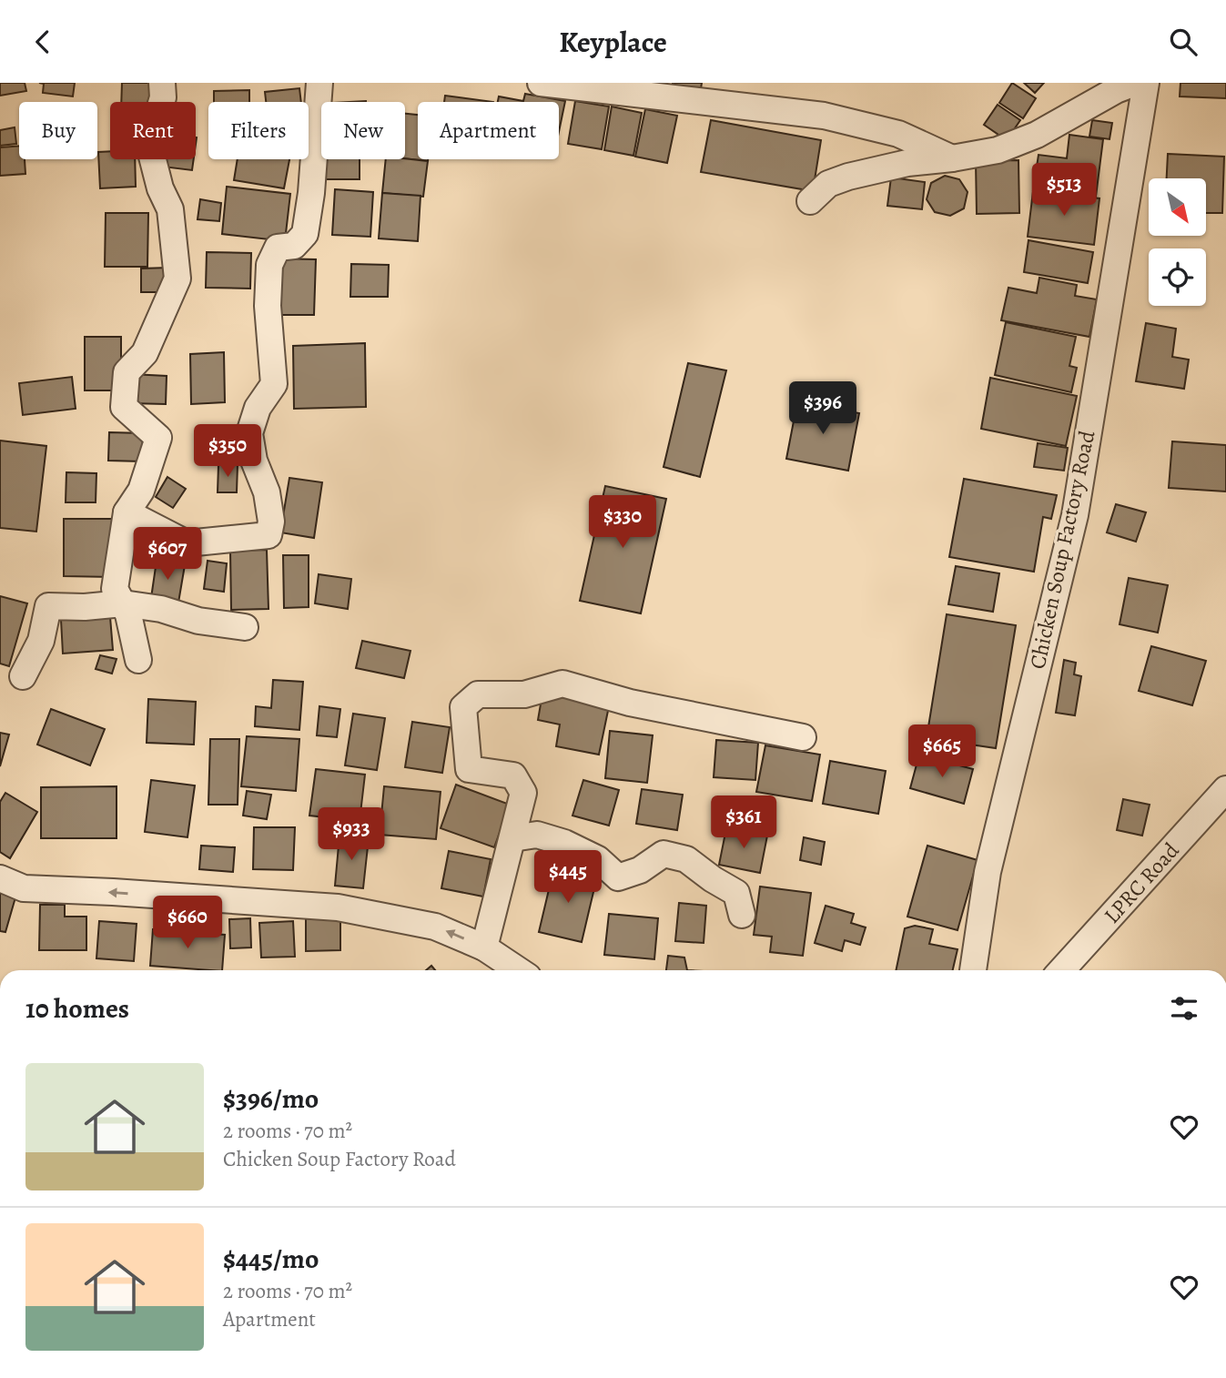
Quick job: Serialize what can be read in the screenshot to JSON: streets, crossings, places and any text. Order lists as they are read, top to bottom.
{
  "streets": {
    "street": ["Chicken Soup Factory Road", "LPRC Road"]
  },
  "north": "bottom right",
  "page": {
    "header": "Keyplace",
    "chip": [
      "Buy",
      "Rent",
      "Filters",
      "New",
      "Apartment"
    ],
    "price": [
      "$513",
      "$396",
      "$350",
      "$330",
      "$607",
      "$665",
      "$361",
      "$933",
      "$445",
      "$660"
    ],
    "heading": "10 homes",
    "list": [
      {
        "name": "$396/mo",
        "note": "2 rooms · 70 m² · Chicken Soup Factory Road"
      },
      {
        "name": "$445/mo",
        "note": "2 rooms · 70 m² · Apartment"
      }
    ]
  }
}
